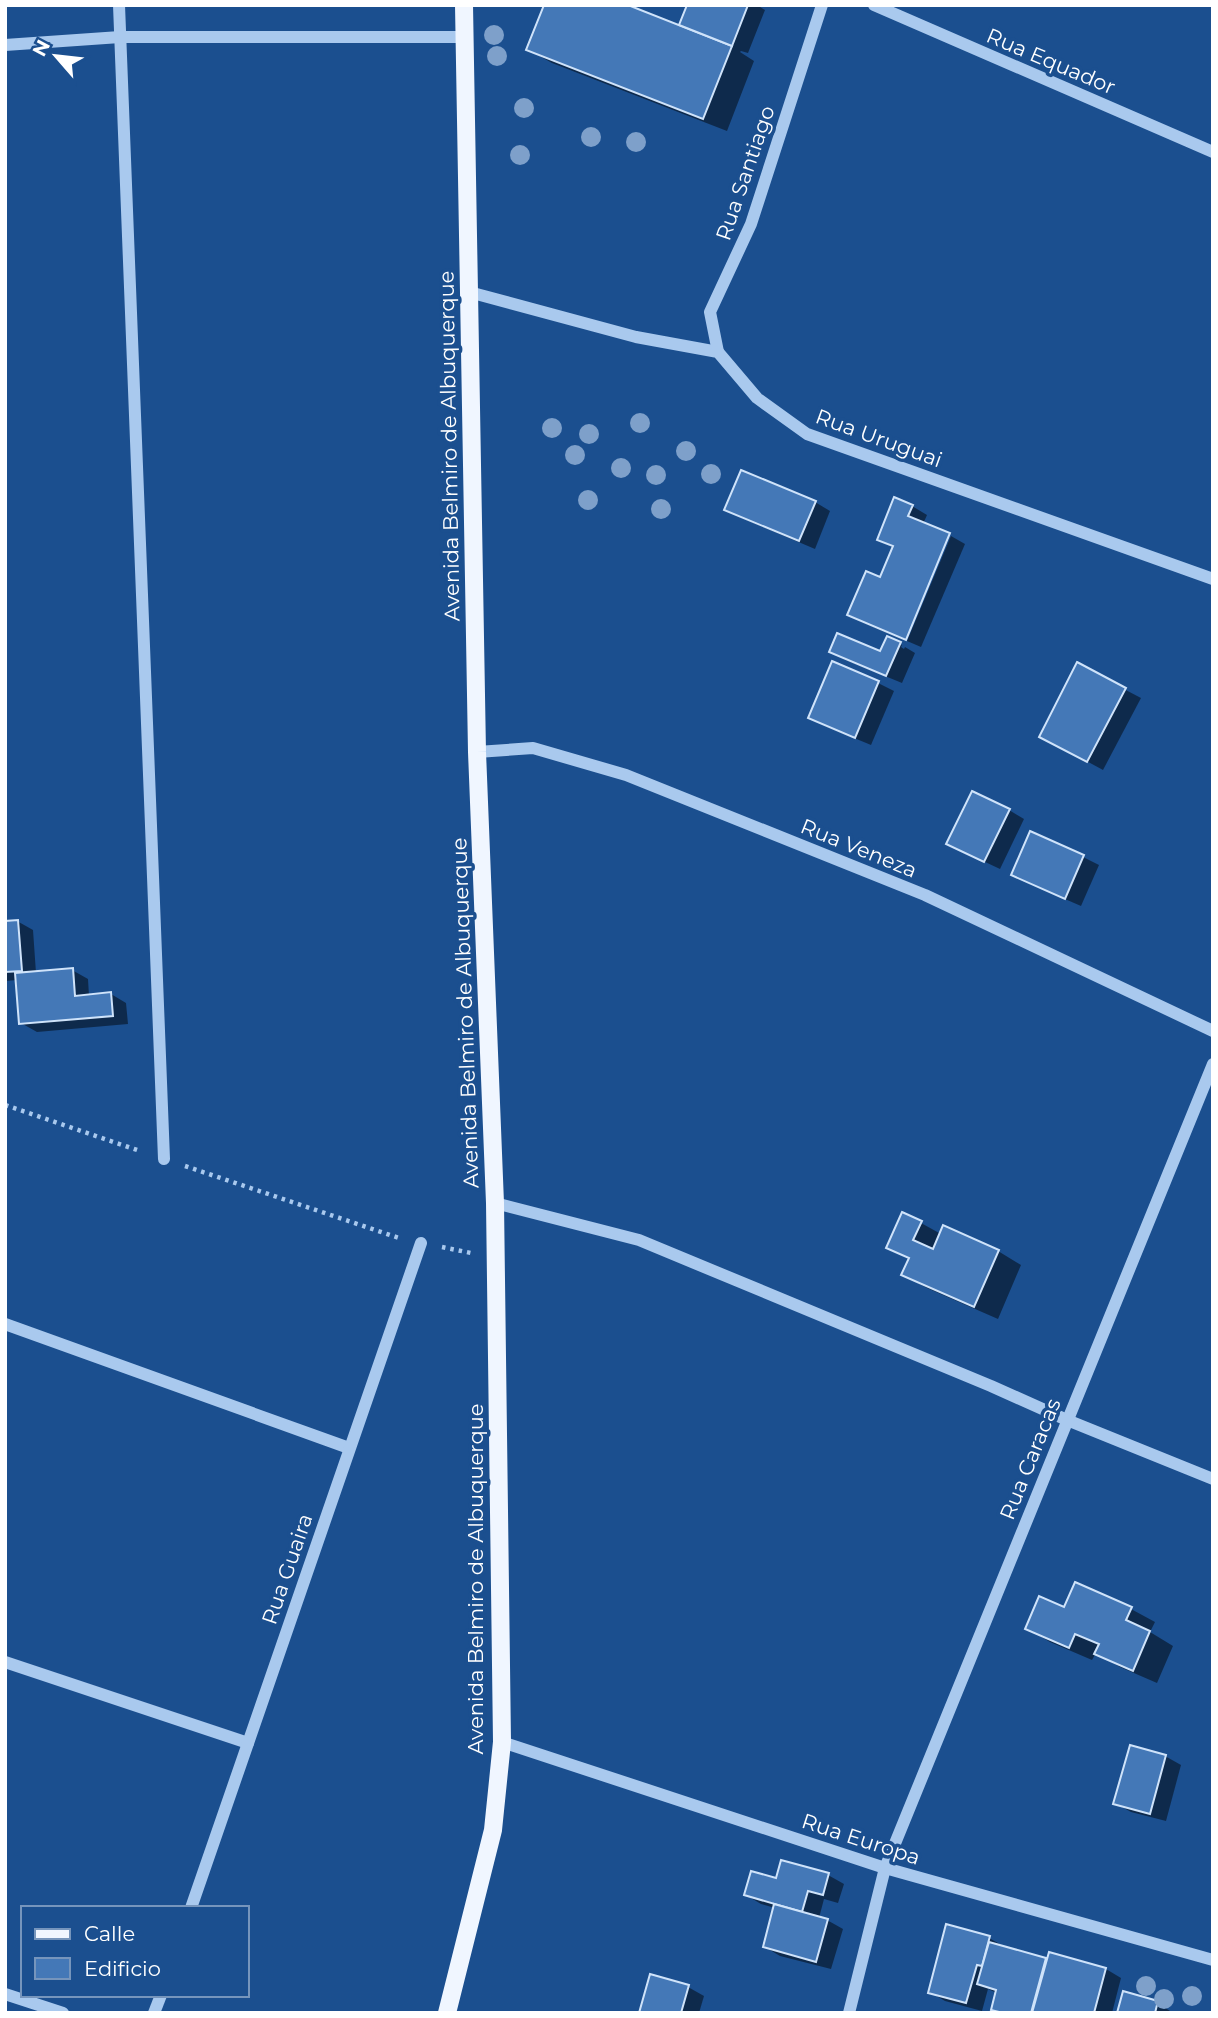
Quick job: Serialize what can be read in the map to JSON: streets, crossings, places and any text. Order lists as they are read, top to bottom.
{
  "streets": {
    "main road": ["Avenida Belmiro de Albuquerque"],
    "street": [
      "Rua Equador",
      "Rua Santiago",
      "Rua Uruguai",
      "Rua Veneza",
      "Rua Caracas",
      "Rua Guaira",
      "Rua Europa"
    ]
  },
  "crossings": [
    ["Rua Santiago", "Rua Uruguai"],
    ["Avenida Belmiro de Albuquerque", "Rua Veneza"],
    ["Avenida Belmiro de Albuquerque", "Rua Europa"],
    ["Rua Caracas", "Rua Europa"]
  ],
  "legend": ["Calle", "Edificio"],
  "north": "top left"
}
